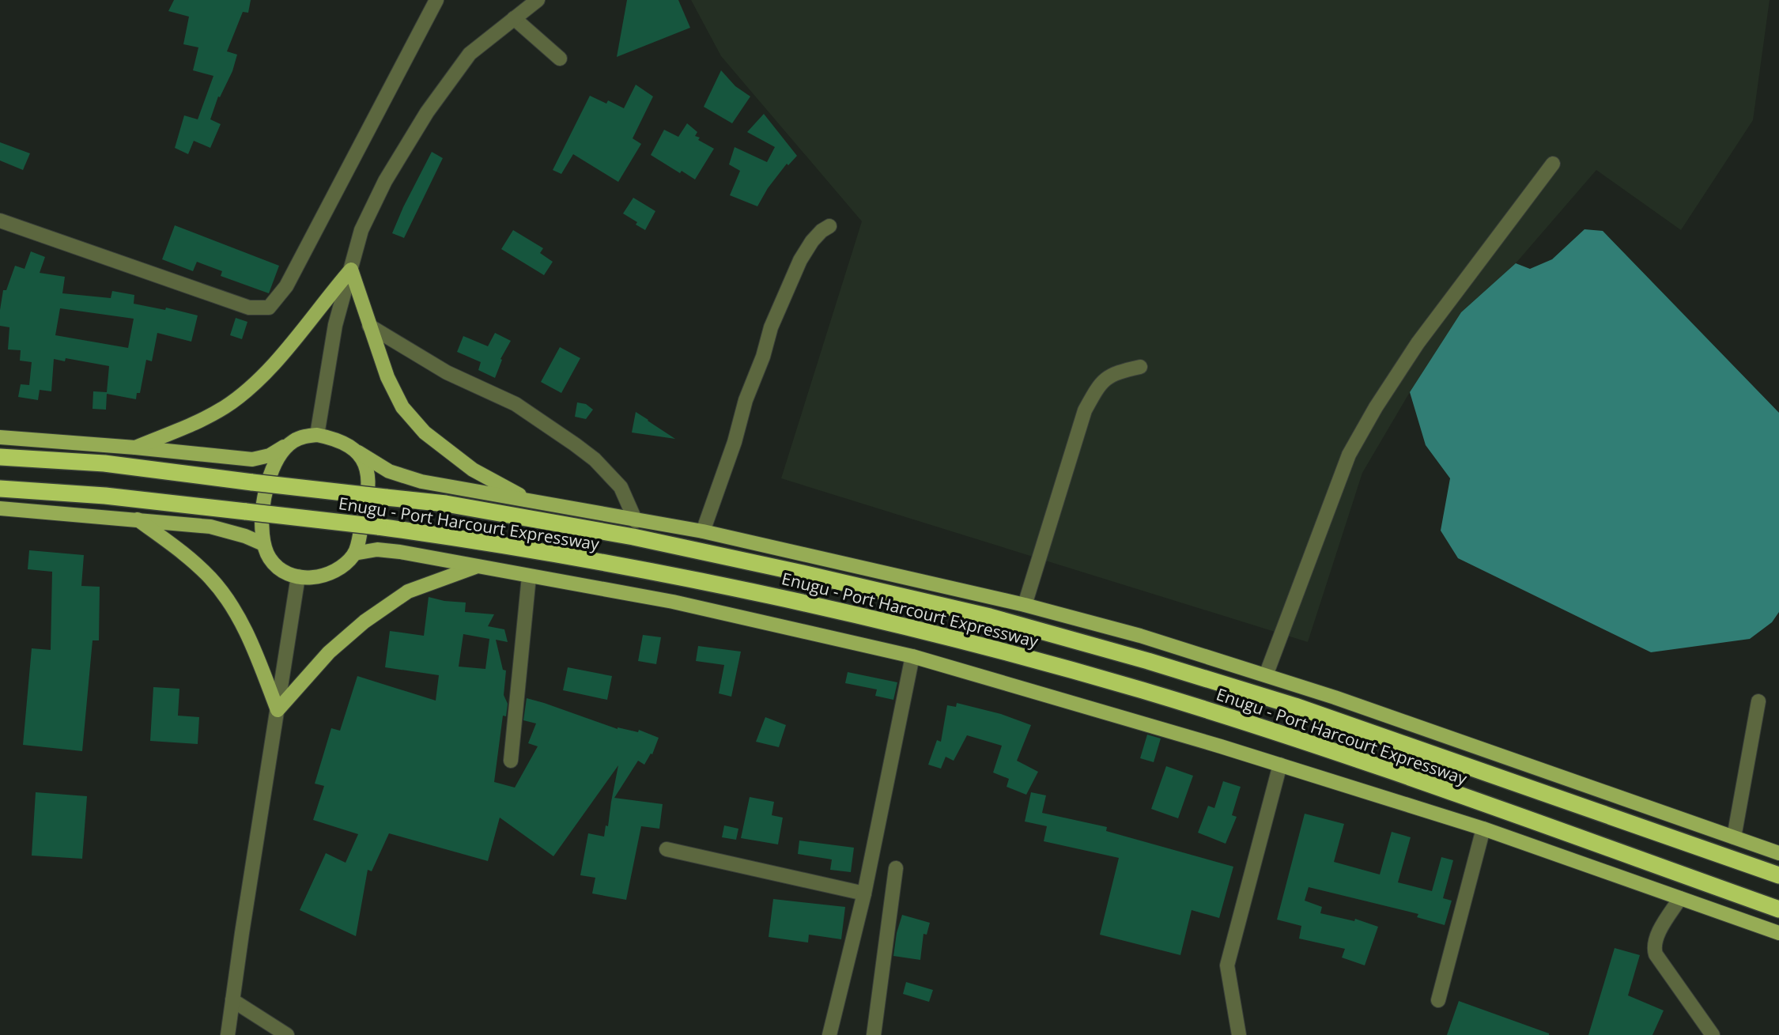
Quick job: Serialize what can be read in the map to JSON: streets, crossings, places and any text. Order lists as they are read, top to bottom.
{
  "streets": {
    "highway": ["Enugu - Port Harcourt Expressway"]
  }
}
